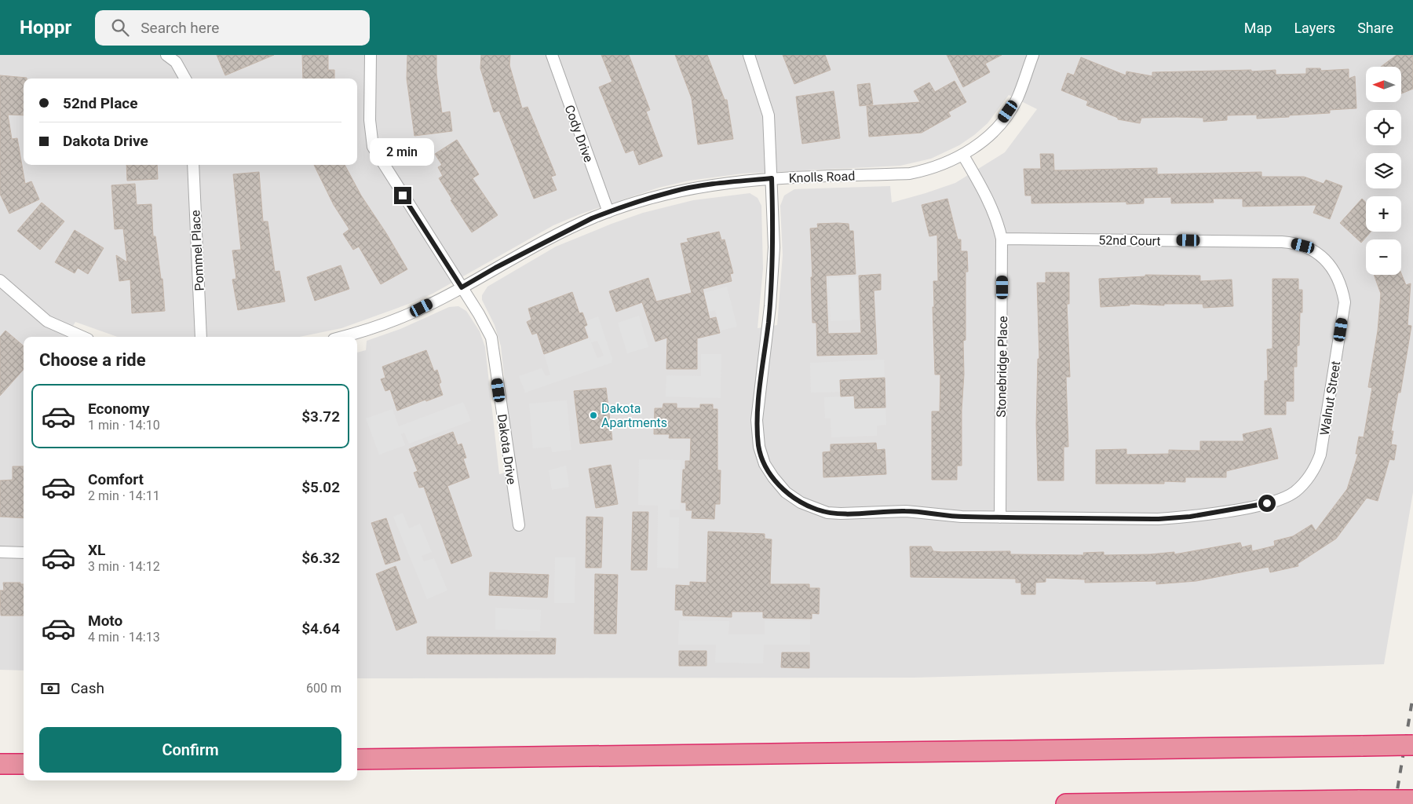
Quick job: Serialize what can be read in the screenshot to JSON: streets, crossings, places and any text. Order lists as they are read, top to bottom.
{
  "streets": {
    "street": [
      "Cody Drive",
      "Knolls Road",
      "52nd Court",
      "Pommel Place",
      "Stonebridge Place",
      "Walnut Street",
      "Dakota Drive"
    ]
  },
  "crossings": [
    ["Cody Drive", "Knolls Road"],
    ["Knolls Road", "Stonebridge Place"],
    ["Knolls Road", "Walnut Street"],
    ["Knolls Road", "Dakota Drive"],
    ["52nd Court", "Stonebridge Place"],
    ["52nd Court", "Walnut Street"],
    ["Stonebridge Place", "Walnut Street"]
  ],
  "places": ["Dakota Apartments"],
  "north": "left",
  "page": {
    "header": "Hoppr",
    "search": "Search here",
    "nav": ["Map", "Layers", "Share"],
    "map_buttons": ["+", "−"],
    "banner": ["52nd Place", "Dakota Drive"],
    "bubble": "2 min",
    "heading": "Choose a ride",
    "list": [
      {
        "name": "Economy",
        "note": "1 min · 14:10",
        "value": "$3.72"
      },
      {
        "name": "Comfort",
        "note": "2 min · 14:11",
        "value": "$5.02"
      },
      {
        "name": "XL",
        "note": "3 min · 14:12",
        "value": "$6.32"
      },
      {
        "name": "Moto",
        "note": "4 min · 14:13",
        "value": "$4.64"
      }
    ],
    "pay": ["Cash", "600 m"],
    "buttons": "Confirm"
  }
}
